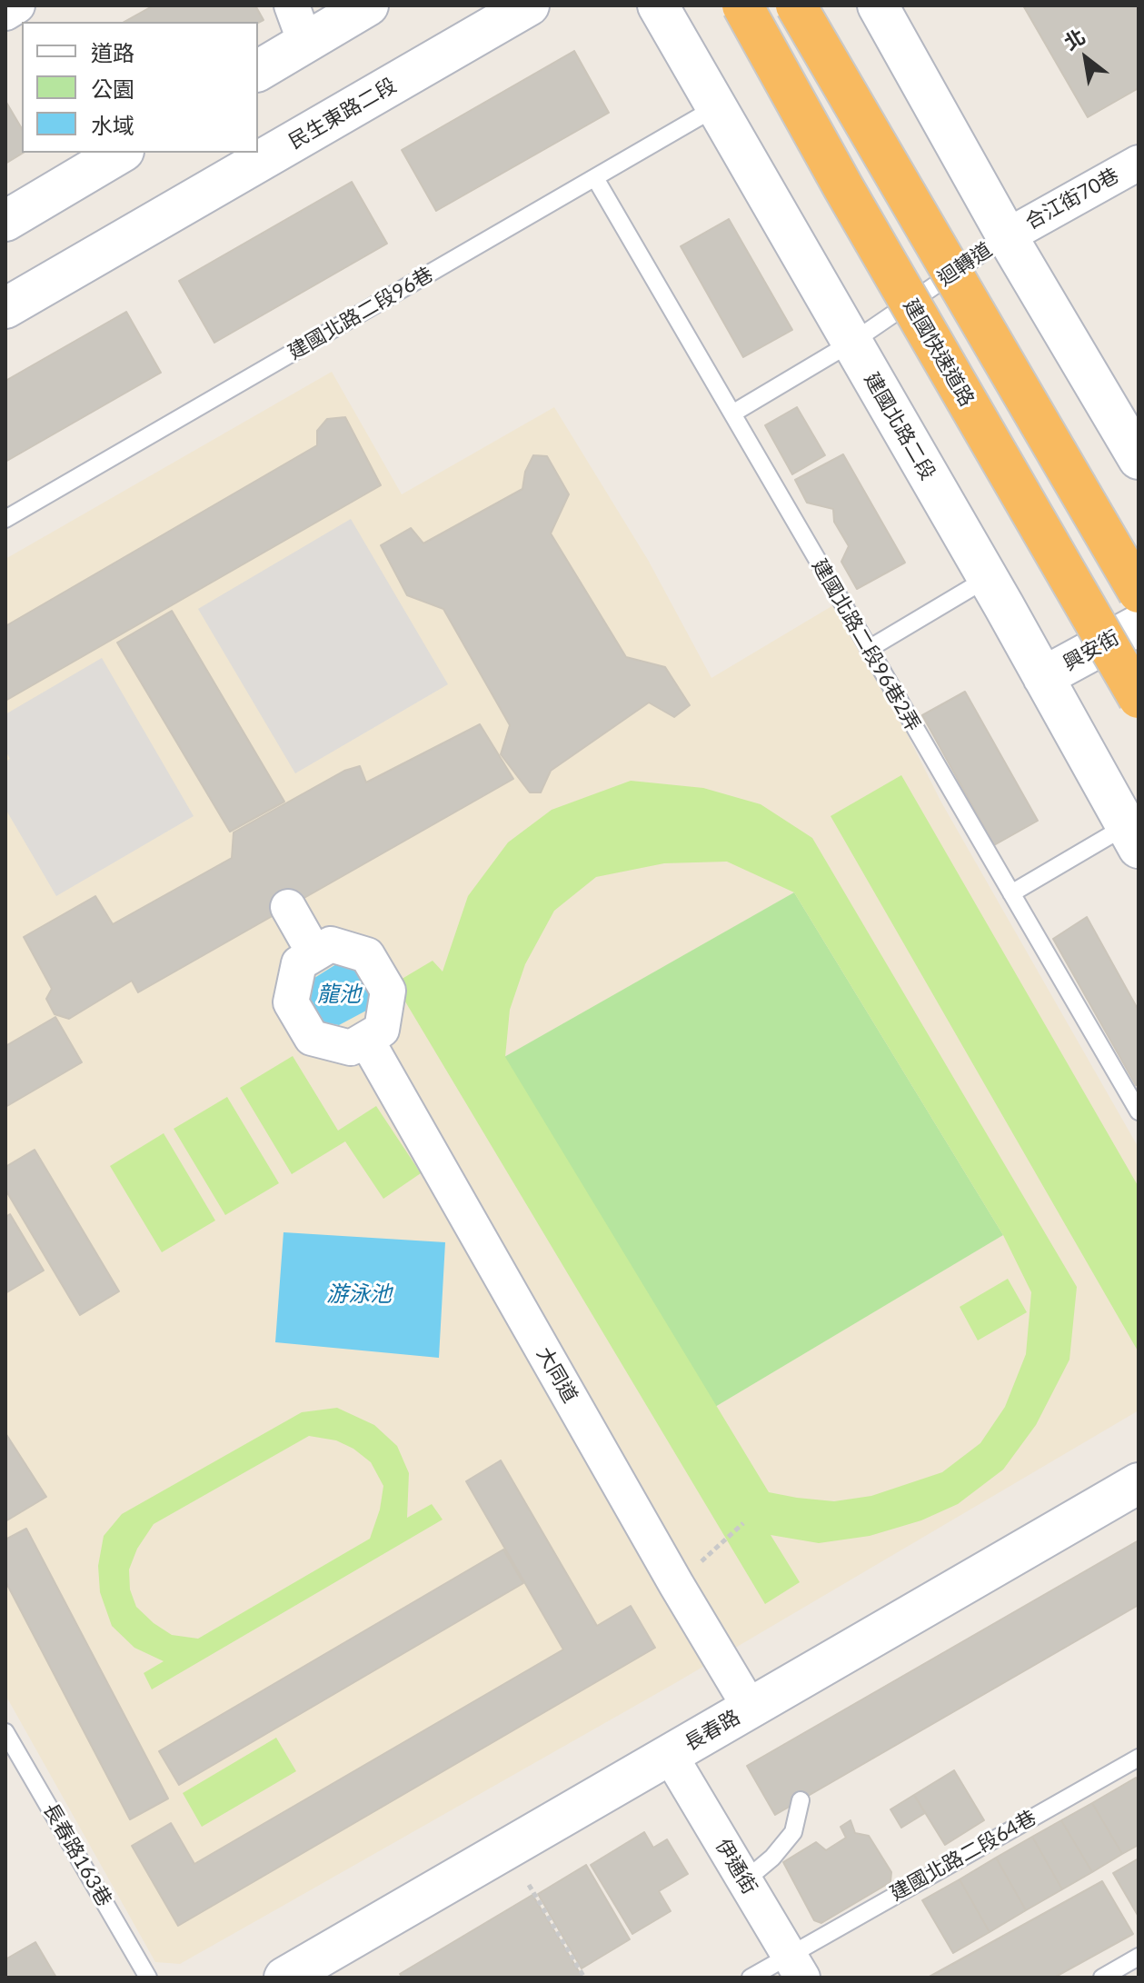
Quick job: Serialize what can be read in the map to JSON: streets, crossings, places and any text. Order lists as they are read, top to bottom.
{
  "streets": {
    "highway": ["建國快速道路"],
    "street": [
      "民生東路二段",
      "合江街70巷",
      "建國北路二段",
      "興安街",
      "大同道",
      "長春路",
      "伊通街"
    ],
    "lane": [
      "迴轉道",
      "建國北路二段96巷",
      "建國北路二段96巷2弄",
      "長春路163巷",
      "建國北路二段64巷"
    ]
  },
  "crossings": [
    ["合江街70巷", "迴轉道"],
    ["迴轉道", "建國北路二段"],
    ["迴轉道", "建國北路二段96巷2弄"],
    ["建國北路二段96巷", "建國北路二段"],
    ["建國北路二段96巷", "建國北路二段96巷2弄"],
    ["建國北路二段", "興安街"],
    ["大同道", "長春路"],
    ["長春路", "伊通街"],
    ["建國北路二段64巷", "伊通街"]
  ],
  "water": ["龍池", "游泳池"],
  "legend": ["道路", "公園", "水域"],
  "north": "top left"
}
